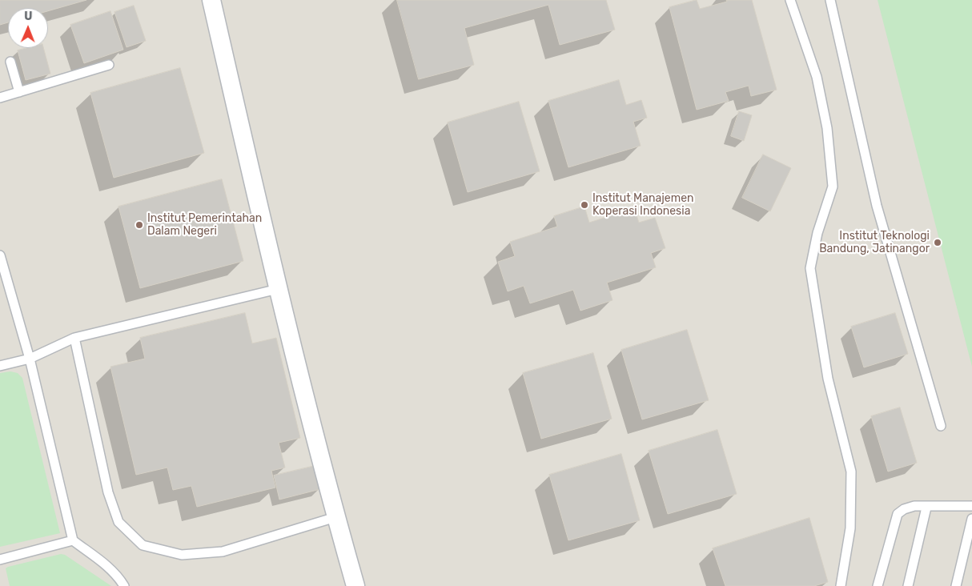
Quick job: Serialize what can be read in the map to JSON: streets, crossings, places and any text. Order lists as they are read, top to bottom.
{
  "places": ["Institut Manajemen Koperasi Indonesia", "Institut Pemerintahan Dalam Negeri", "Institut Teknologi Bandung, Jatinangor"],
  "north": "top"
}
